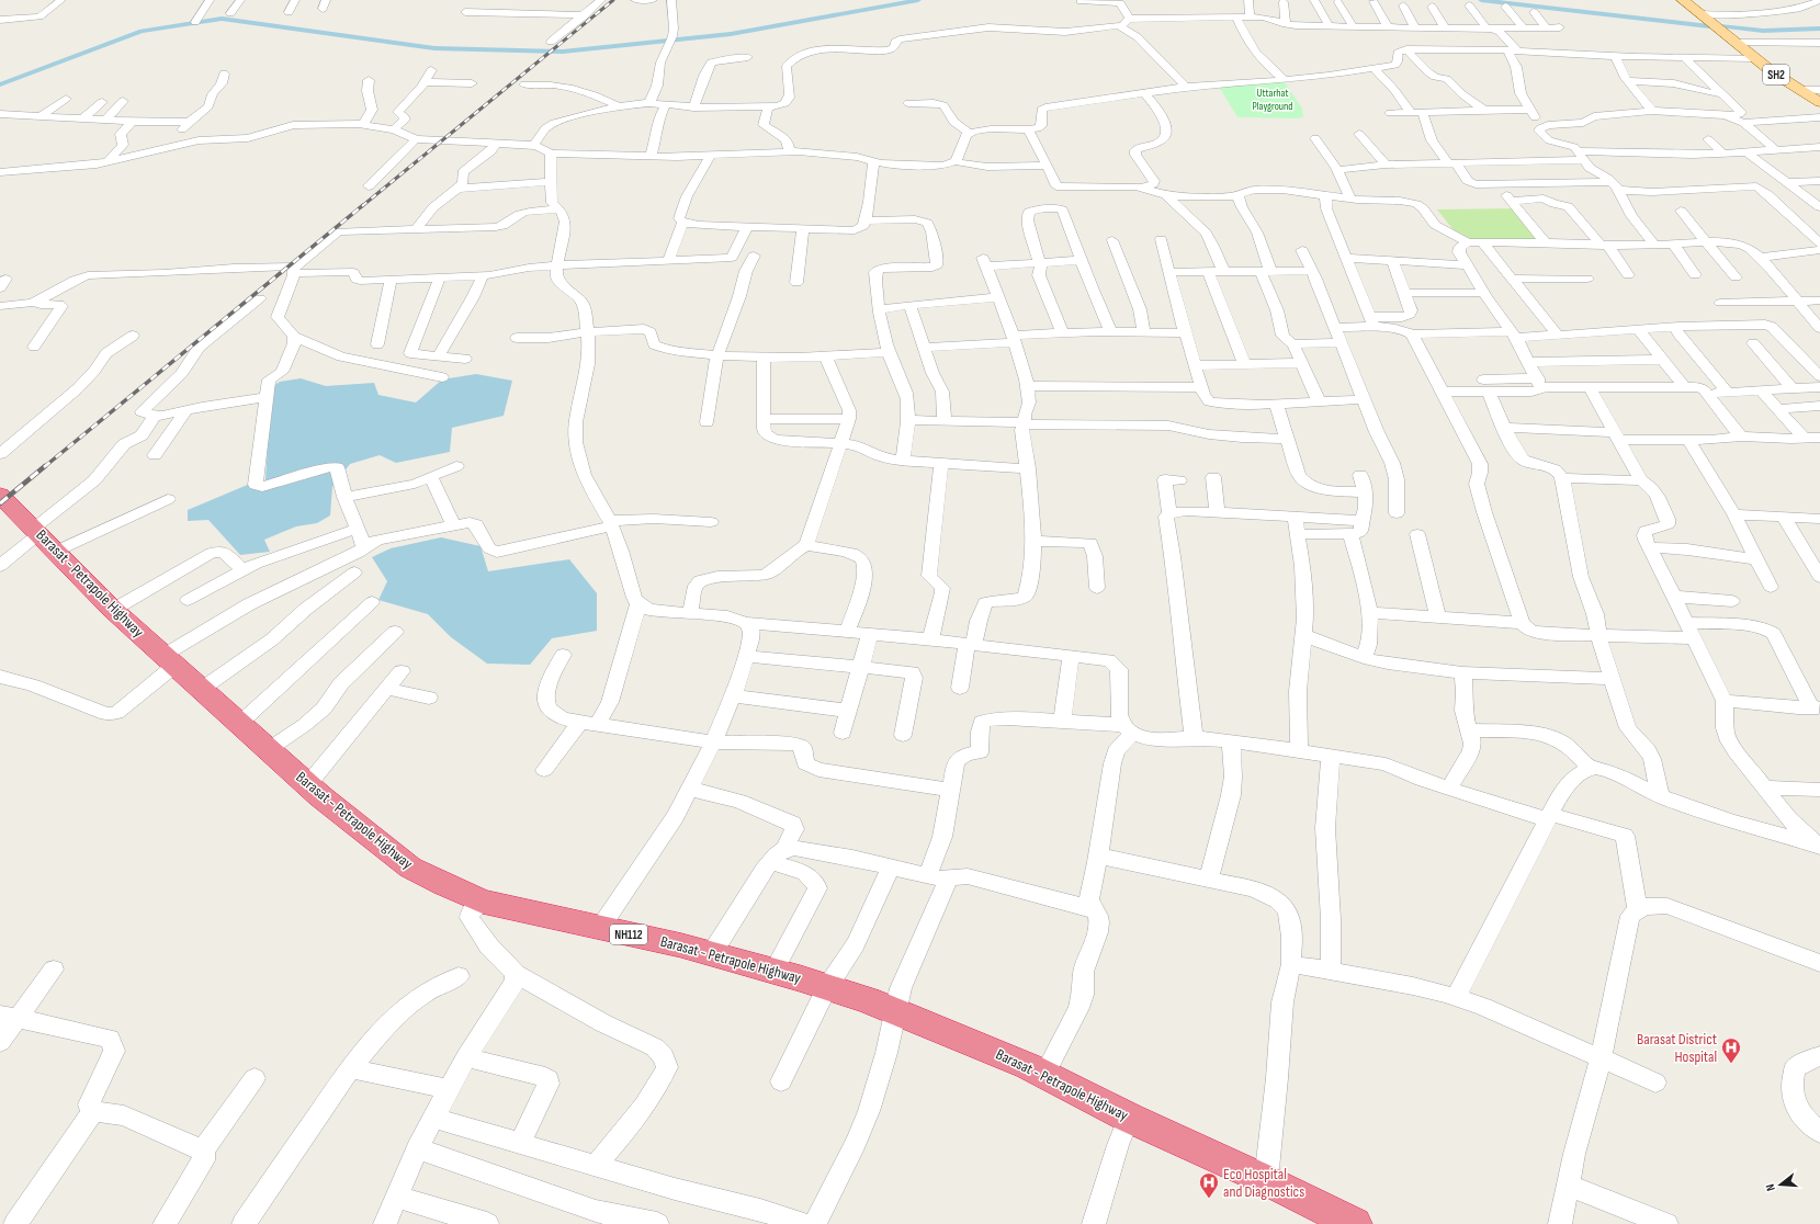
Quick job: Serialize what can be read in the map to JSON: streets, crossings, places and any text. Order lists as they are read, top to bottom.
{
  "streets": {
    "highway": ["Barasat - Petrapole Highway", "NH112"],
    "main road": ["SH2"]
  },
  "parks": ["Uttarhat Playground"],
  "places": {
    "hospital": ["Barasat District Hospital", "Eco Hospital and Diagnostics"]
  },
  "north": "left"
}
